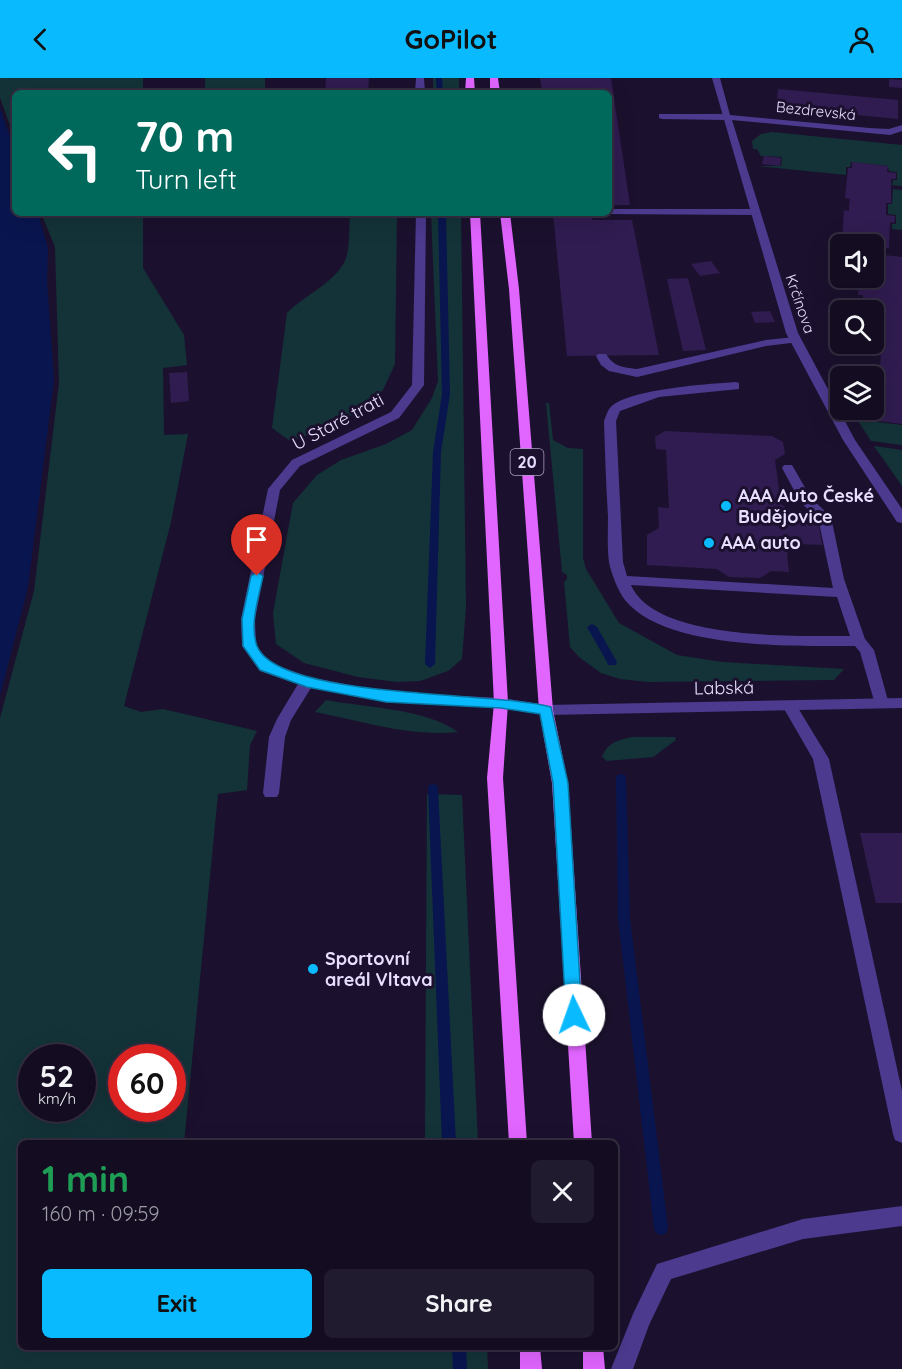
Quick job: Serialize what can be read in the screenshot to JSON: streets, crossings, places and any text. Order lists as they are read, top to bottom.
{
  "streets": {
    "main road": ["20"],
    "street": [
      "Bezdrevská",
      "Krčínova",
      "U Staré trati",
      "Labská"
    ]
  },
  "crossings": [
    ["Bezdrevská", "Krčínova"],
    ["U Staré trati", "20"],
    ["U Staré trati", "Labská"],
    ["20", "Labská"]
  ],
  "places": ["AAA Auto České Budějovice", "AAA auto", "Sportovní areál Vltava"],
  "page": {
    "header": "GoPilot",
    "turn": ["70 m", "Turn left"],
    "speed": "52 km/h",
    "limit": "60",
    "heading": ["1 min", "160 m · 09:59"],
    "buttons": ["Exit", "Share"]
  }
}
